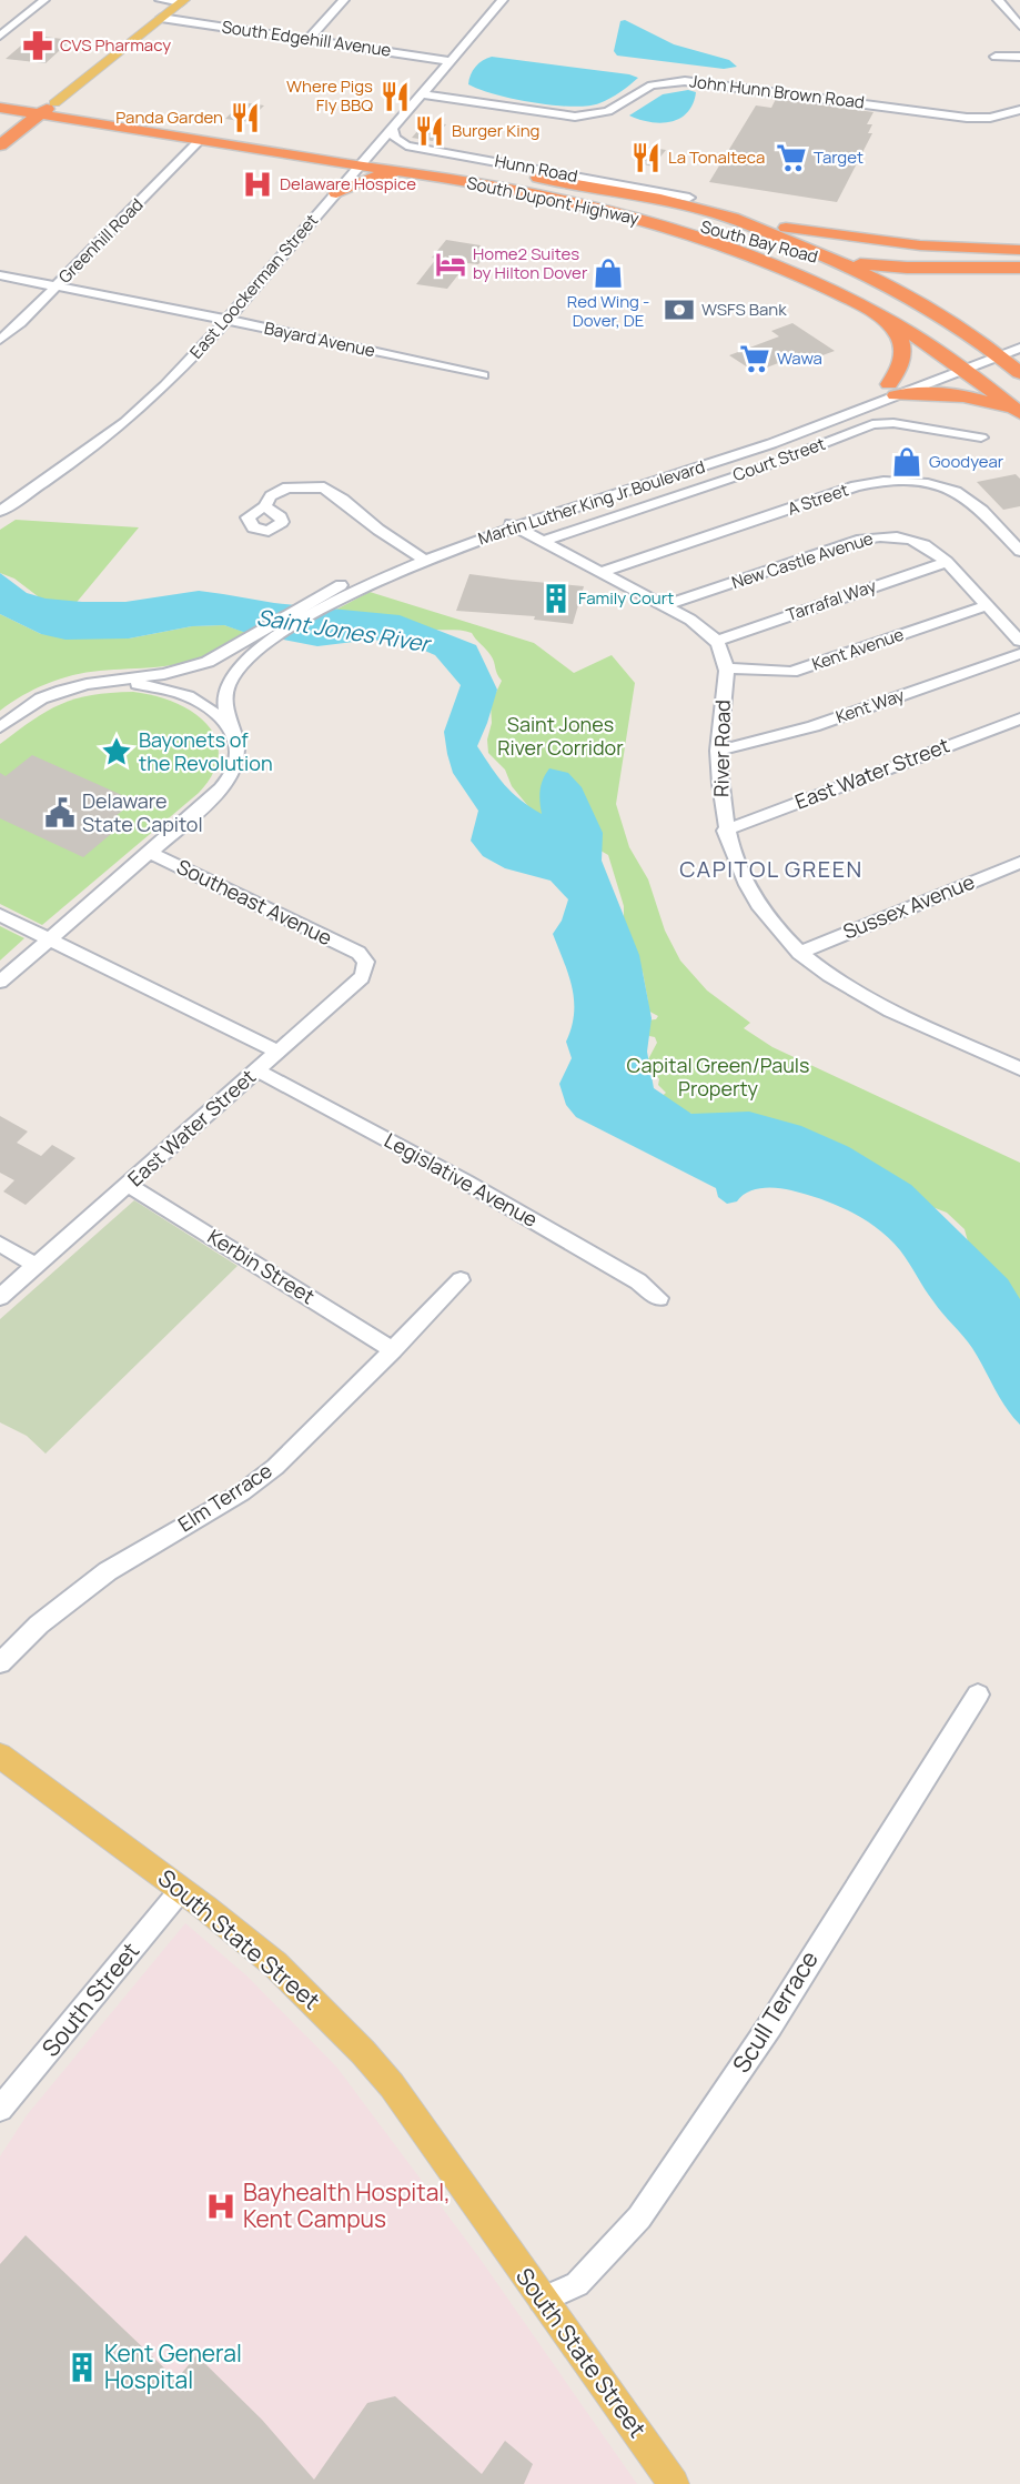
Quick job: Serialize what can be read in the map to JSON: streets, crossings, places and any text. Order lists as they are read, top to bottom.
{
  "streets": {
    "highway": ["South Dupont Highway", "South Bay Road"],
    "main road": ["South State Street"],
    "street": [
      "South Edgehill Avenue",
      "John Hunn Brown Road",
      "Hunn Road",
      "Greenhill Road",
      "East Loockerman Street",
      "Bayard Avenue",
      "Court Street",
      "A Street",
      "Martin Luther King Jr Boulevard",
      "New Castle Avenue",
      "Tarrafal Way",
      "Kent Avenue",
      "Kent Way",
      "River Road",
      "East Water Street",
      "Southeast Avenue",
      "Sussex Avenue",
      "Legislative Avenue",
      "Kerbin Street",
      "Elm Terrace",
      "South Street",
      "Scull Terrace"
    ]
  },
  "crossings": [
    ["South Edgehill Avenue", "East Loockerman Street"],
    ["John Hunn Brown Road", "East Loockerman Street"],
    ["Hunn Road", "East Loockerman Street"],
    ["South Dupont Highway", "Greenhill Road"],
    ["South Dupont Highway", "South Bay Road"],
    ["South Dupont Highway", "East Loockerman Street"],
    ["South Dupont Highway", "Martin Luther King Jr Boulevard"],
    ["Greenhill Road", "Bayard Avenue"],
    ["East Loockerman Street", "Bayard Avenue"],
    ["New Castle Avenue", "Tarrafal Way"],
    ["New Castle Avenue", "Kent Avenue"],
    ["Tarrafal Way", "River Road"],
    ["Kent Avenue", "River Road"],
    ["Kent Way", "River Road"],
    ["River Road", "East Water Street"],
    ["River Road", "Sussex Avenue"],
    ["East Water Street", "Southeast Avenue"],
    ["East Water Street", "Legislative Avenue"],
    ["East Water Street", "Kerbin Street"],
    ["Kerbin Street", "Elm Terrace"],
    ["South State Street", "South Street"],
    ["South State Street", "Scull Terrace"]
  ],
  "districts": ["CAPITOL GREEN"],
  "water": ["Saint Jones River"],
  "parks": ["Saint Jones River Corridor", "Capital Green/Pauls Property"],
  "places": {
    "pharmacy": ["CVS Pharmacy"],
    "restaurant": [
      "Where Pigs Fly BBQ",
      "Panda Garden",
      "Burger King",
      "La Tonalteca"
    ],
    "supermarket": ["Target", "Wawa"],
    "hospital": ["Delaware Hospice", "Bayhealth Hospital, Kent Campus"],
    "hotel": ["Home2 Suites by Hilton Dover"],
    "shop": ["Red Wing - Dover, DE", "Goodyear"],
    "bank": ["WSFS Bank"],
    "building": ["Family Court", "Kent General Hospital"],
    "place": ["Bayonets of the Revolution"],
    "public building": ["Delaware State Capitol"]
  }
}
